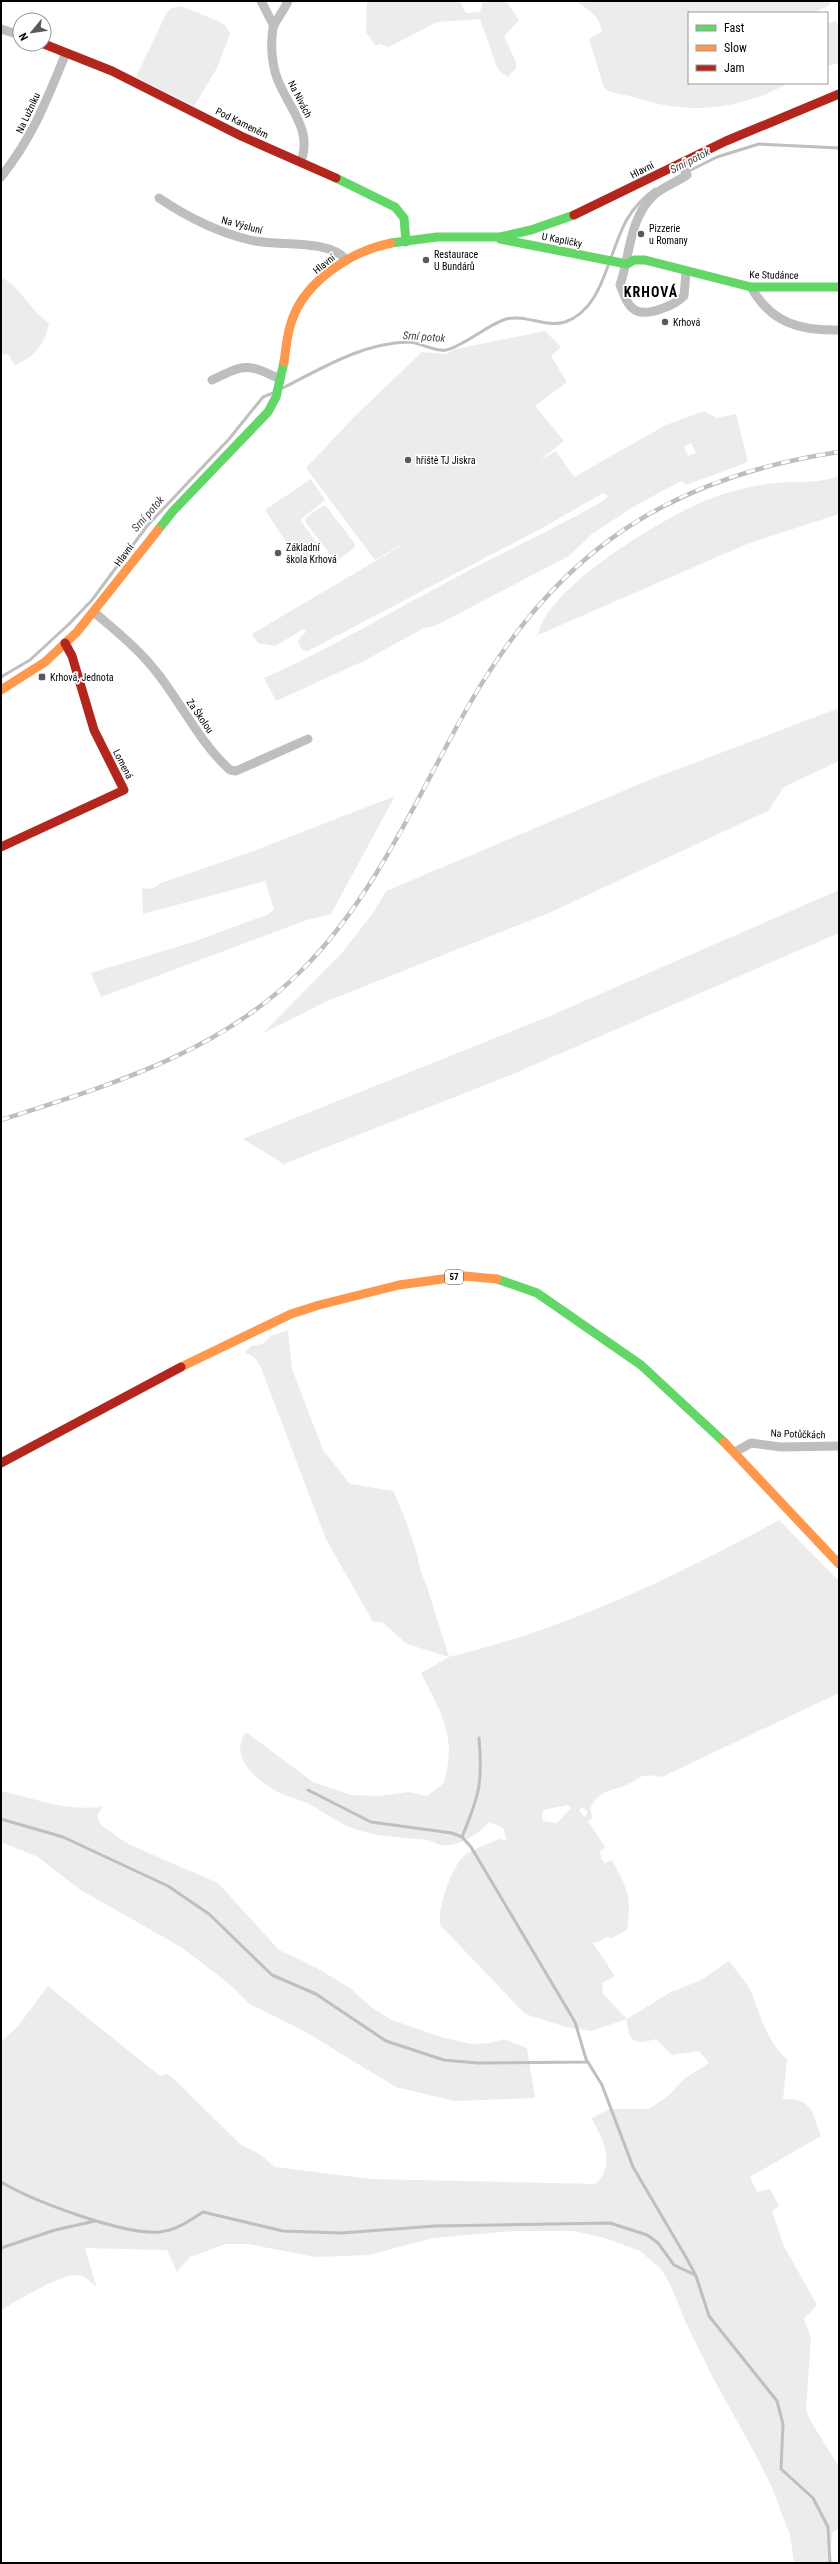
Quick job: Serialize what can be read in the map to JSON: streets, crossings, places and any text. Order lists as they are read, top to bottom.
{
  "streets": {
    "street": [
      "Na Nivách",
      "Na Lužníku",
      "Pod Kameněm",
      "Hlavní",
      "Na Výsluní",
      "U Kapličky",
      "Ke Studánce",
      "Za Školou",
      "Lomená",
      "57",
      "Na Potůčkách"
    ]
  },
  "crossings": [
    ["Na Nivách", "Pod Kameněm"],
    ["Na Lužníku", "Pod Kameněm"],
    ["Pod Kameněm", "Hlavní"],
    ["Hlavní", "Na Výsluní"],
    ["Hlavní", "U Kapličky"],
    ["Hlavní", "Za Školou"],
    ["Hlavní", "Lomená"],
    ["U Kapličky", "Ke Studánce"],
    ["57", "Na Potůčkách"]
  ],
  "districts": ["KRHOVÁ"],
  "water": ["Srní potok"],
  "places": {
    "other": [
      "Pizzerie u Romany",
      "Restaurace U Bundárů",
      "Krhová",
      "hřiště TJ Jiskra",
      "Základní škola Krhová"
    ],
    "transit": ["Krhová, Jednota"]
  },
  "legend": ["Fast", "Slow", "Jam"],
  "north": "bottom left"
}
